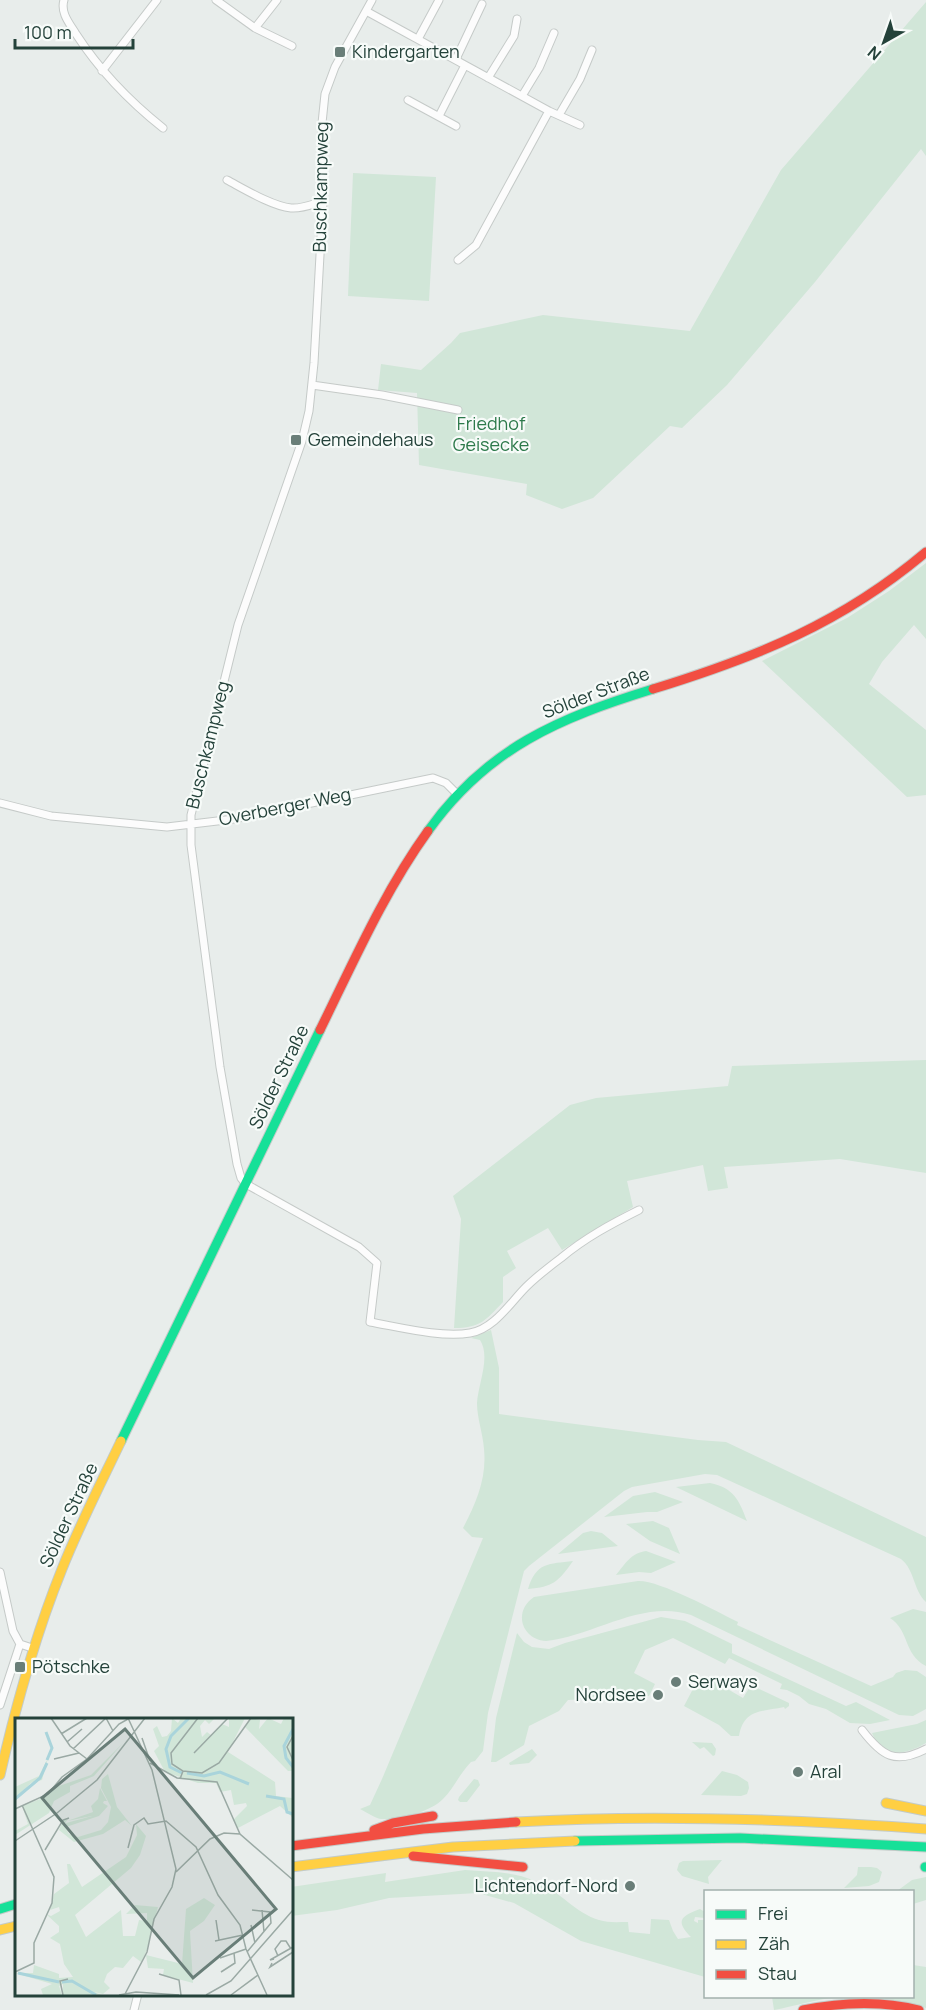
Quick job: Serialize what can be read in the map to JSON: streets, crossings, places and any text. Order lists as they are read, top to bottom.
{
  "streets": {
    "main road": ["Sölder Straße"],
    "street": ["Buschkampweg", "Overberger Weg"]
  },
  "crossings": [
    ["Buschkampweg", "Sölder Straße"],
    ["Buschkampweg", "Overberger Weg"],
    ["Sölder Straße", "Overberger Weg"]
  ],
  "parks": ["Friedhof Geisecke"],
  "places": {
    "transit": ["Kindergarten", "Gemeindehaus", "Pötschke"],
    "other": [
      "Serways",
      "Nordsee",
      "Aral",
      "Lichtendorf-Nord"
    ]
  },
  "legend": ["Frei", "Zäh", "Stau"],
  "scale_bar": "100 m",
  "north": "bottom left"
}
